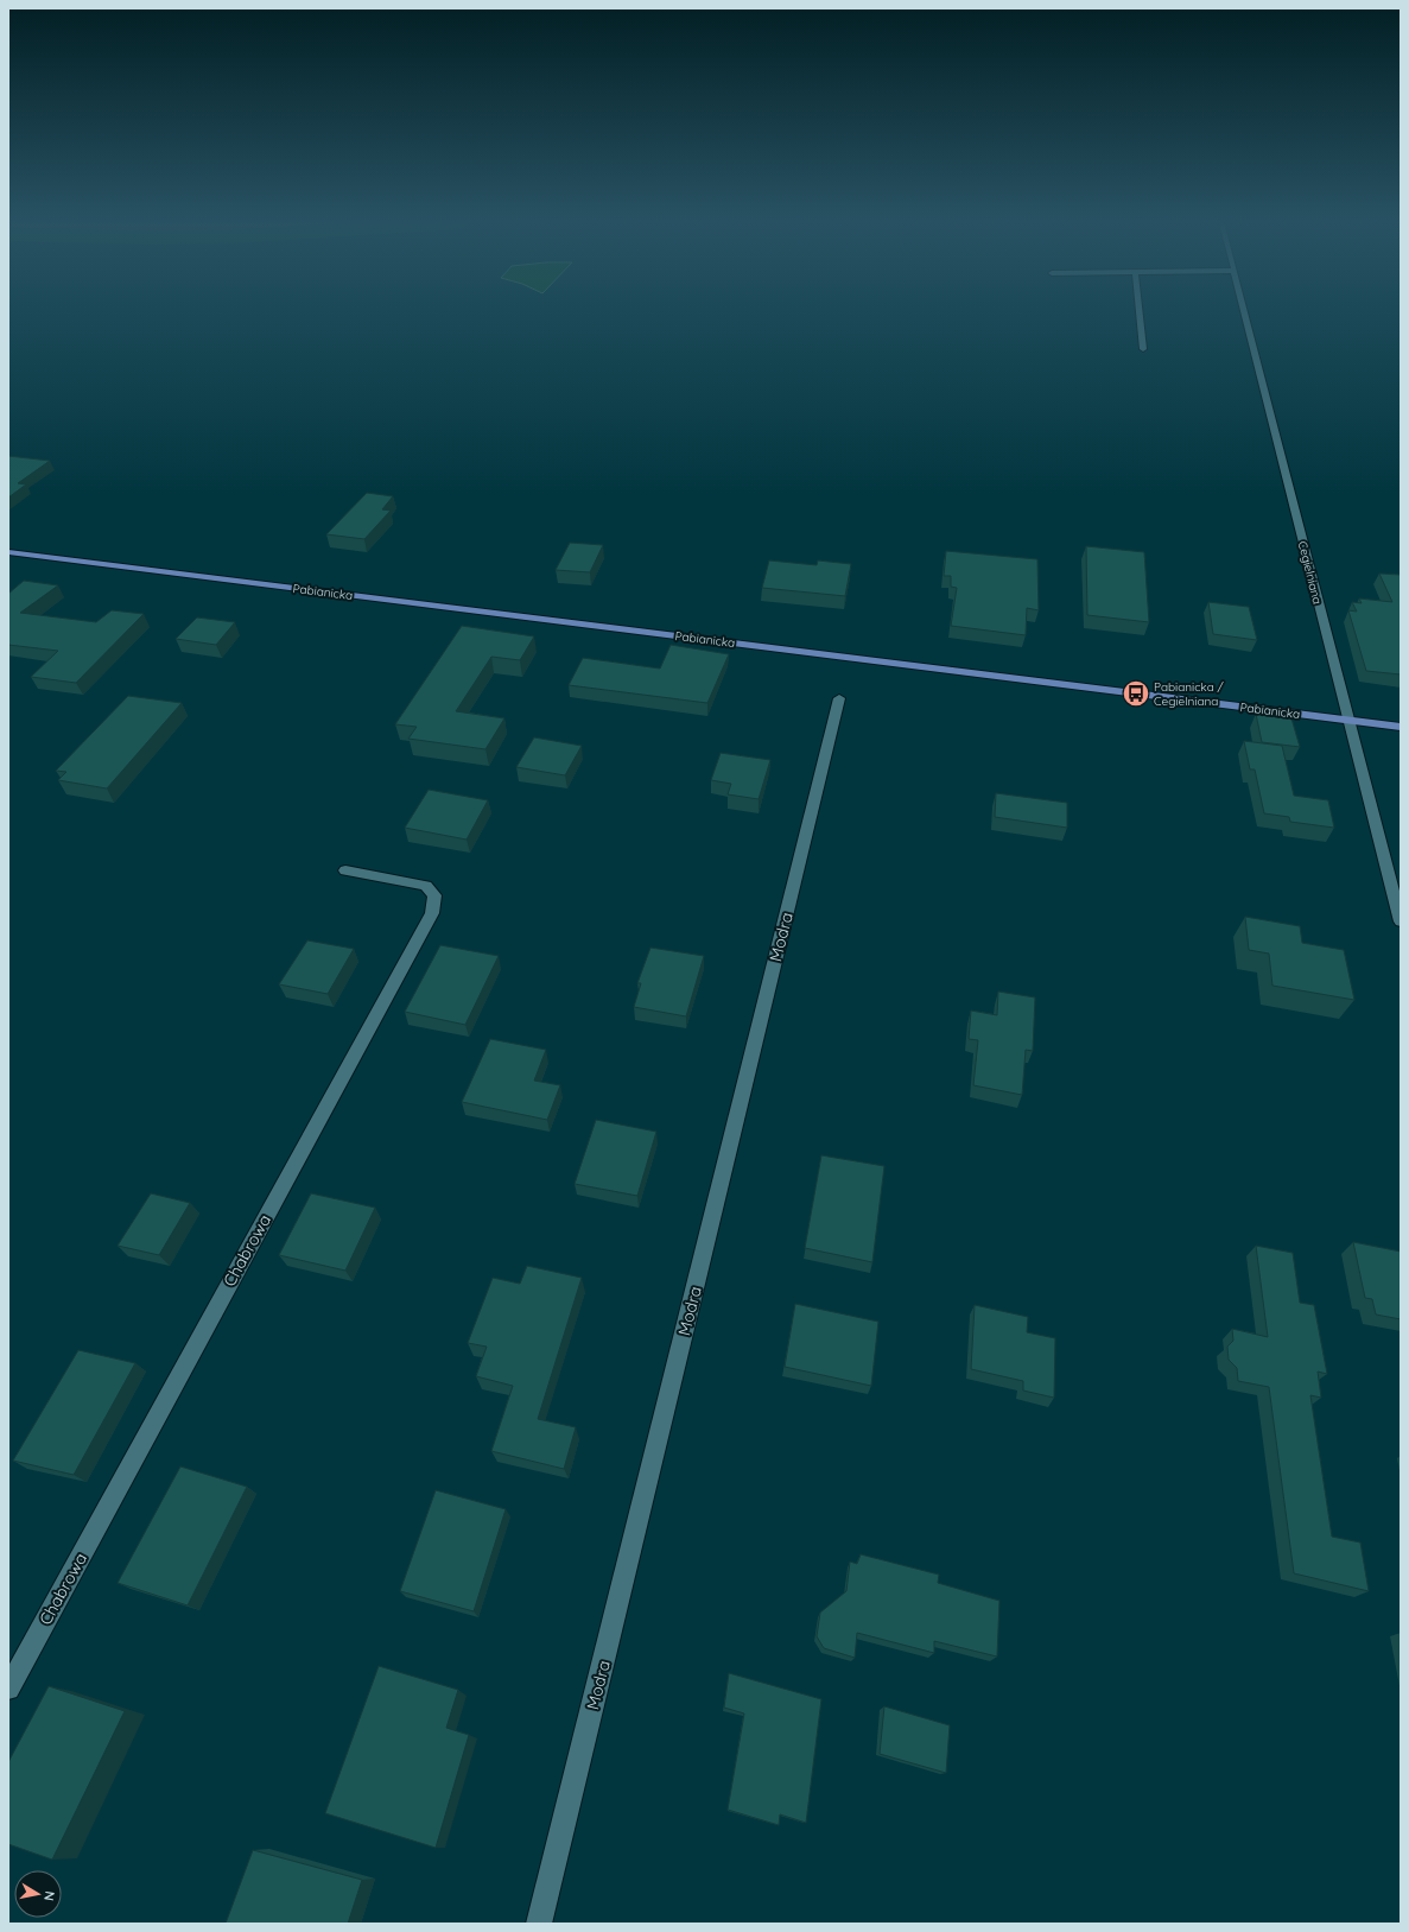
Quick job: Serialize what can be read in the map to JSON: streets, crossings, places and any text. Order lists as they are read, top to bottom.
{
  "streets": {
    "main road": ["Pabianicka"],
    "street": ["Cegielniana", "Modra", "Chabrowa"]
  },
  "crossings": [
    ["Cegielniana", "Pabianicka"]
  ],
  "places": {
    "bus stop": ["Pabianicka / Cegielniana"]
  },
  "north": "right"
}
